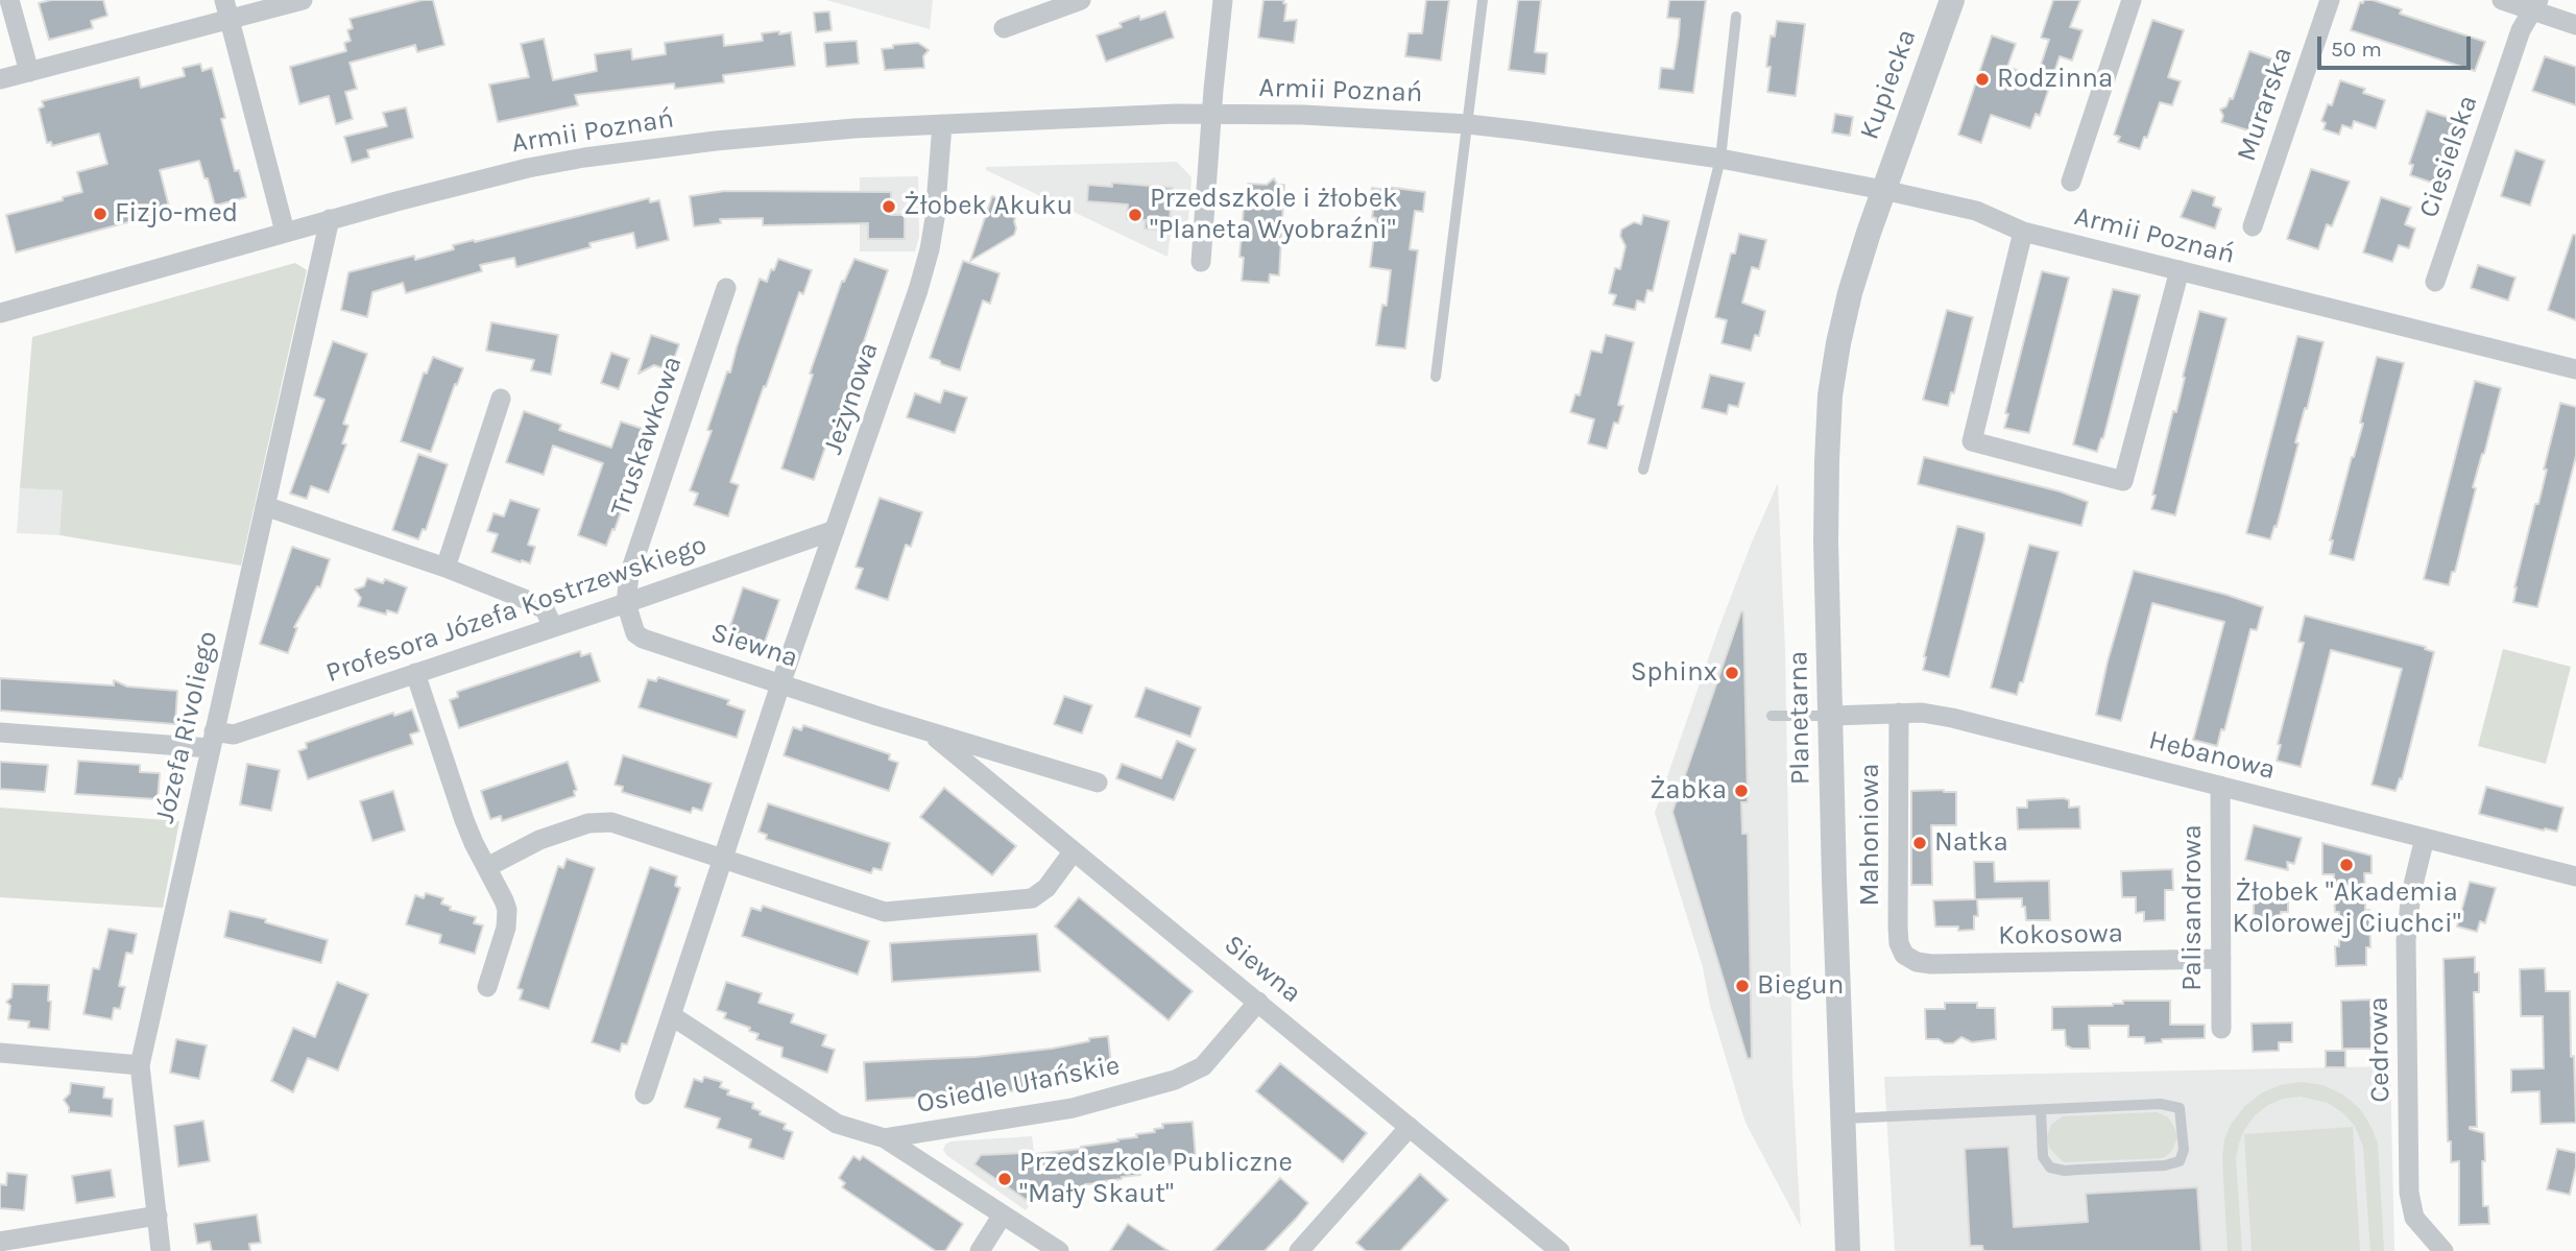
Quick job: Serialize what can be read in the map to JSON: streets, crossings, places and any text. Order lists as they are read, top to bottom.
{
  "streets": {
    "street": [
      "Kupiecka",
      "Armii Poznań",
      "Murarska",
      "Ciesielska",
      "Jeżynowa",
      "Truskawkowa",
      "Profesora Józefa Kostrzewskiego",
      "Siewna",
      "Planetarna",
      "Józefa Rivoliego",
      "Hebanowa",
      "Mahoniowa",
      "Palisandrowa",
      "Kokosowa",
      "Cedrowa",
      "Osiedle Ułańskie"
    ]
  },
  "crossings": [
    ["Kupiecka", "Armii Poznań"],
    ["Kupiecka", "Planetarna"],
    ["Armii Poznań", "Jeżynowa"],
    ["Armii Poznań", "Planetarna"],
    ["Armii Poznań", "Józefa Rivoliego"],
    ["Jeżynowa", "Profesora Józefa Kostrzewskiego"],
    ["Jeżynowa", "Siewna"],
    ["Jeżynowa", "Osiedle Ułańskie"],
    ["Truskawkowa", "Profesora Józefa Kostrzewskiego"],
    ["Truskawkowa", "Siewna"],
    ["Profesora Józefa Kostrzewskiego", "Siewna"],
    ["Profesora Józefa Kostrzewskiego", "Józefa Rivoliego"],
    ["Siewna", "Osiedle Ułańskie"],
    ["Planetarna", "Hebanowa"],
    ["Hebanowa", "Mahoniowa"],
    ["Hebanowa", "Palisandrowa"],
    ["Hebanowa", "Cedrowa"],
    ["Mahoniowa", "Kokosowa"],
    ["Palisandrowa", "Kokosowa"]
  ],
  "places": [
    "Rodzinna",
    "Żłobek Akuku",
    "Fizjo-med",
    "Przedszkole i żłobek \"Planeta Wyobraźni\"",
    "Sphinx",
    "Żabka",
    "Natka",
    "Żłobek \"Akademia Kolorowej Ciuchci\"",
    "Biegun",
    "Przedszkole Publiczne \"Mały Skaut\""
  ],
  "scale_bar": "50 m"
}
